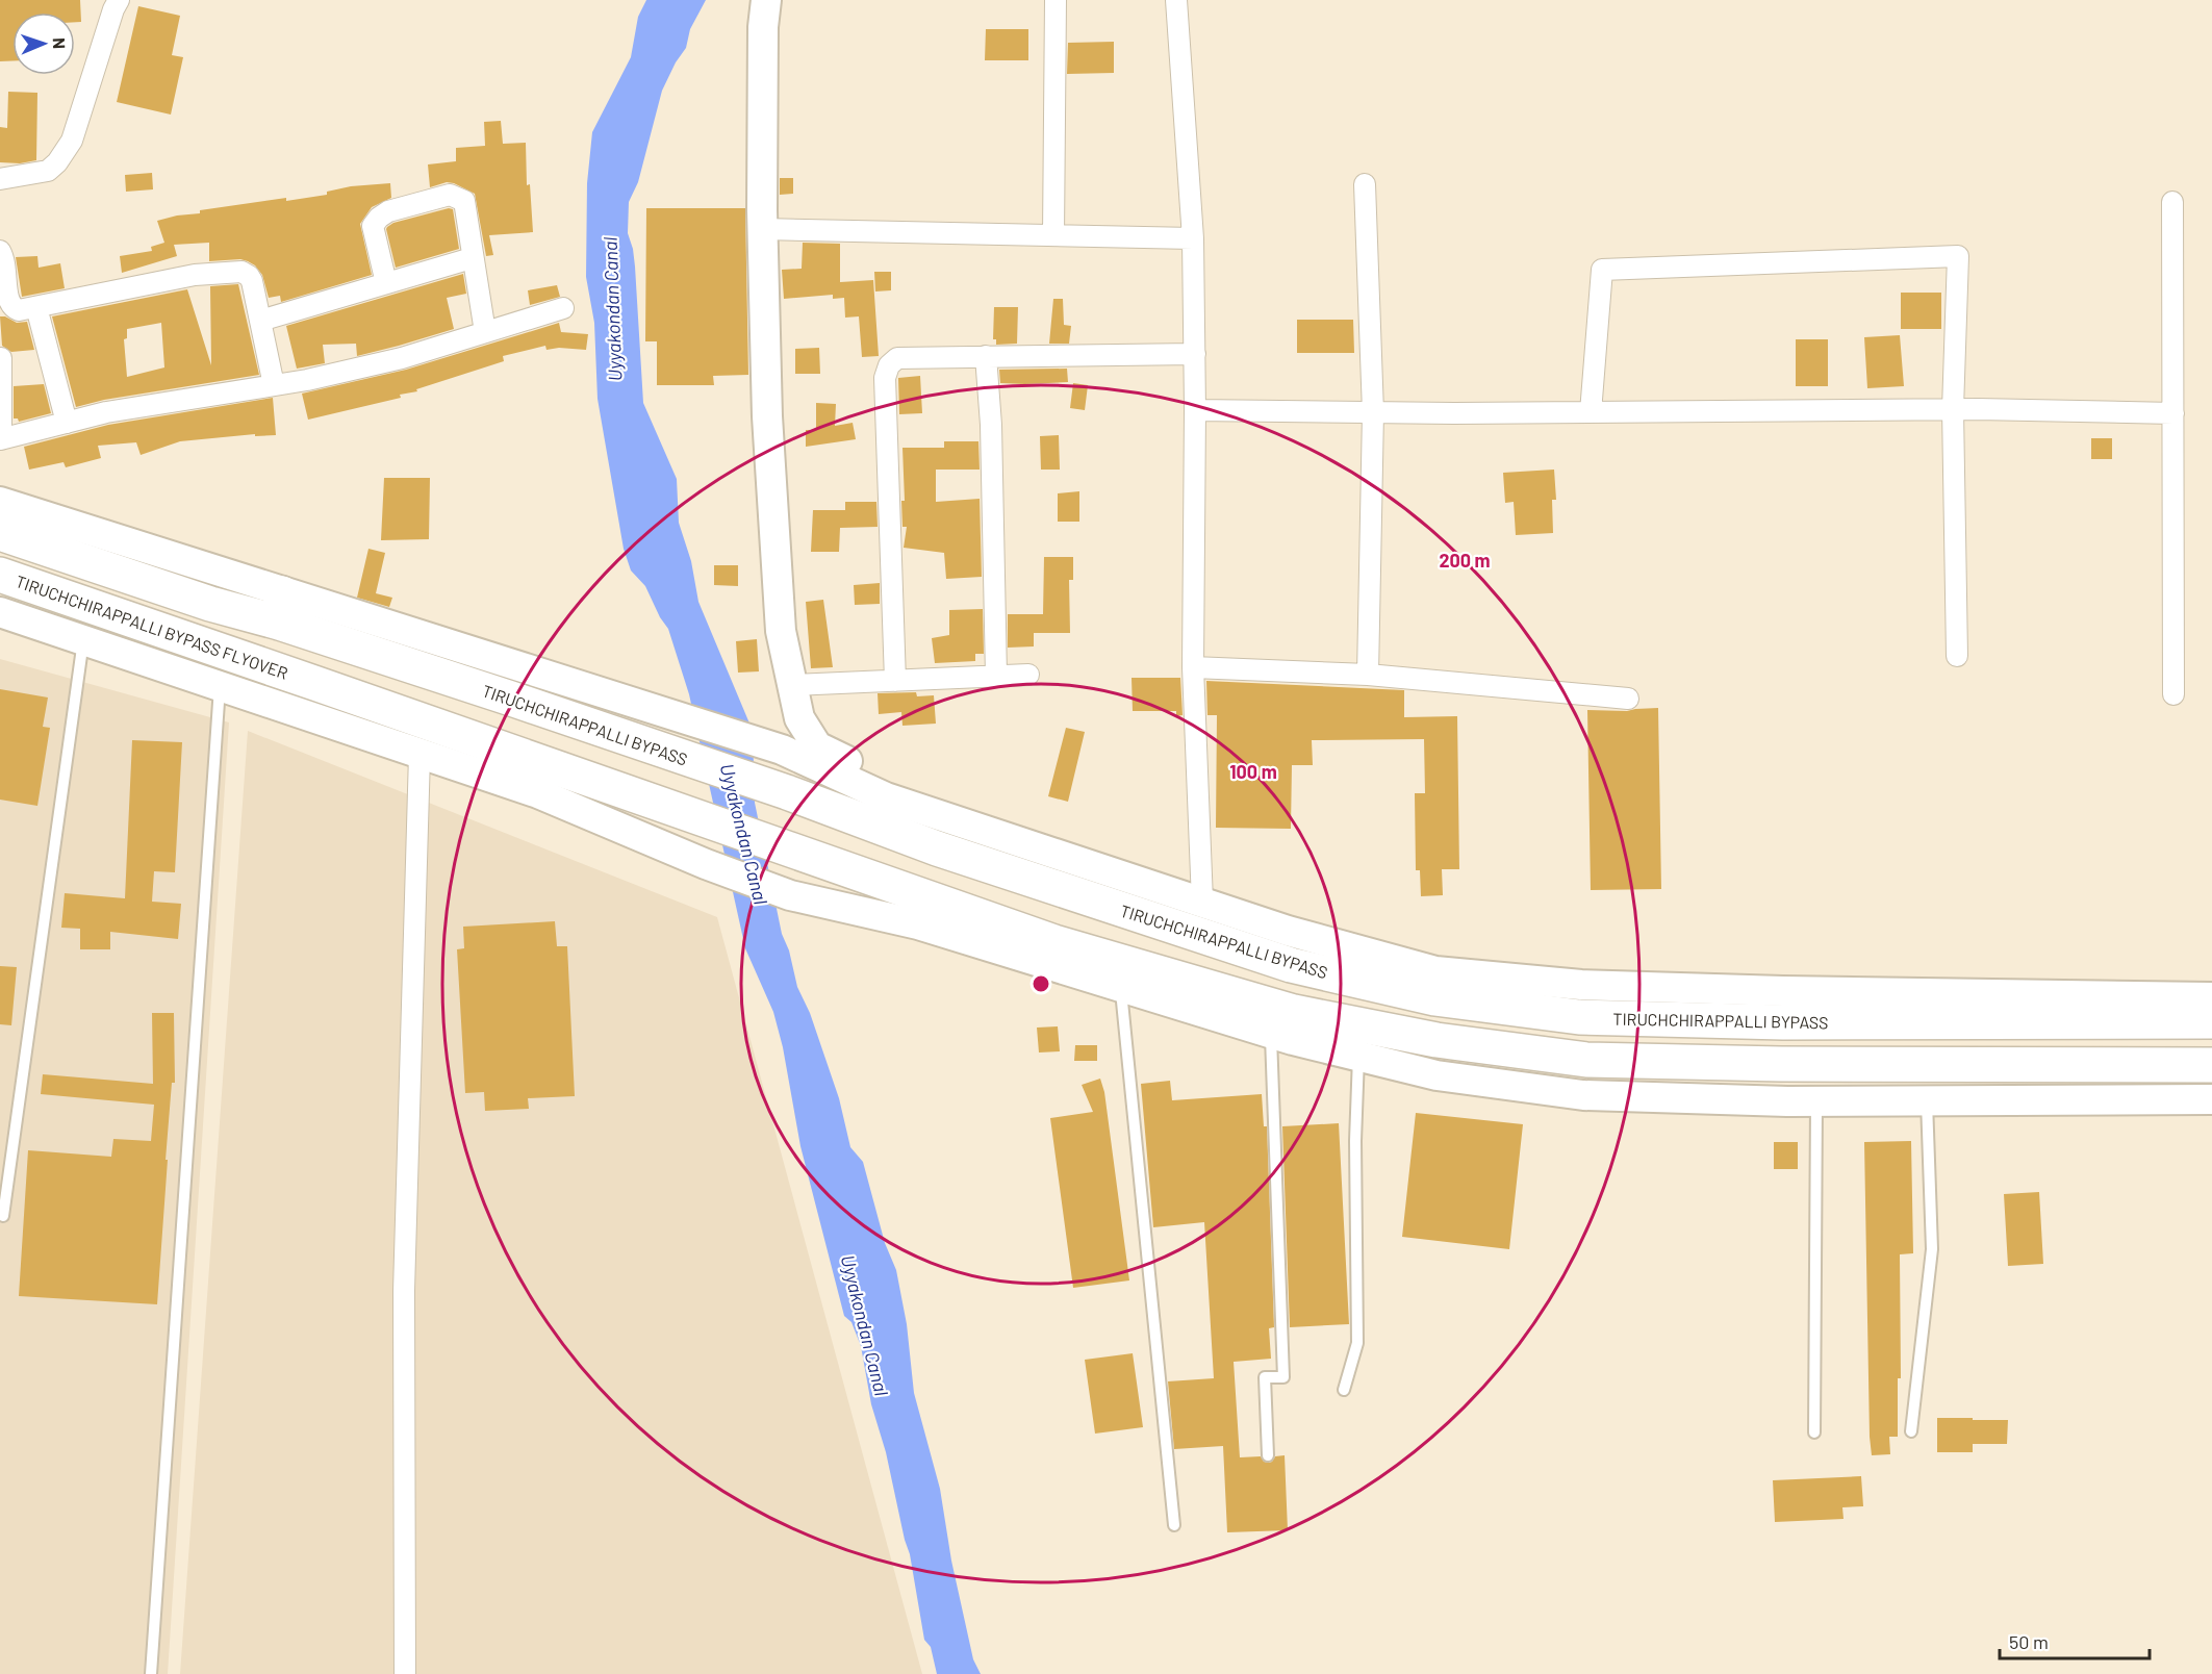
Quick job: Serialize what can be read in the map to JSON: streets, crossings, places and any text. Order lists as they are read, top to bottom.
{
  "streets": {
    "highway": ["TIRUCHCHIRAPPALLI BYPASS FLYOVER", "TIRUCHCHIRAPPALLI BYPASS"]
  },
  "water": ["Uyyakondan Canal"],
  "scale_bar": "50 m",
  "north": "right",
  "rings": ["200 m", "100 m"]
}
